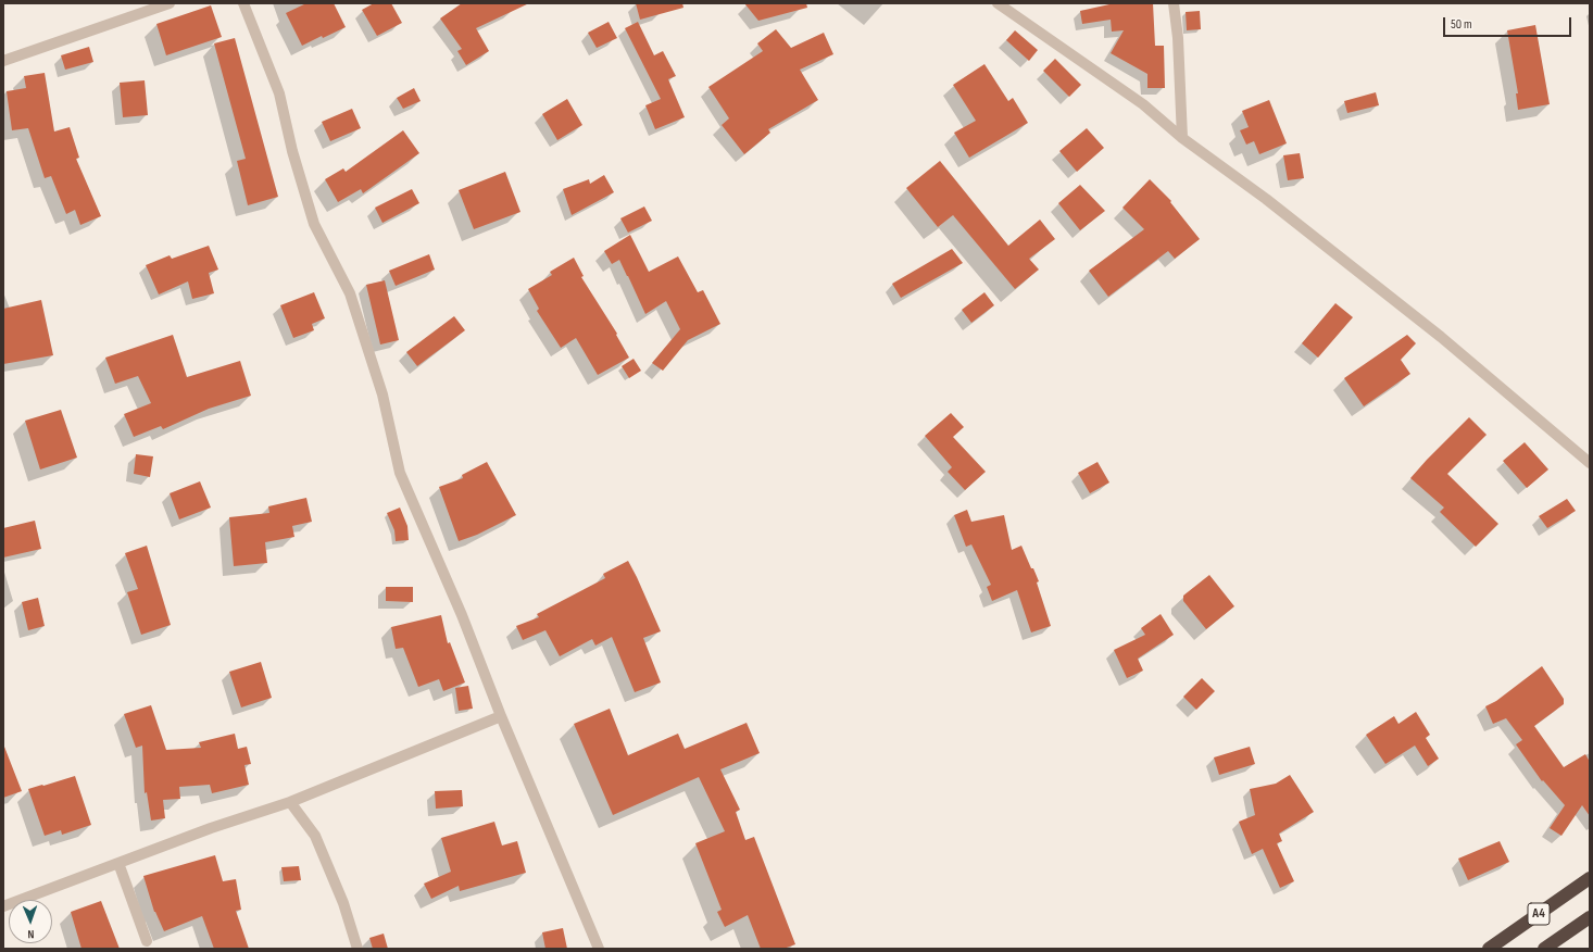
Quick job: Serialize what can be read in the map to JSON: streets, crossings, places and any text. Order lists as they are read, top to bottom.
{
  "streets": {
    "highway": ["A4"]
  },
  "scale_bar": "50 m",
  "north": "bottom"
}
